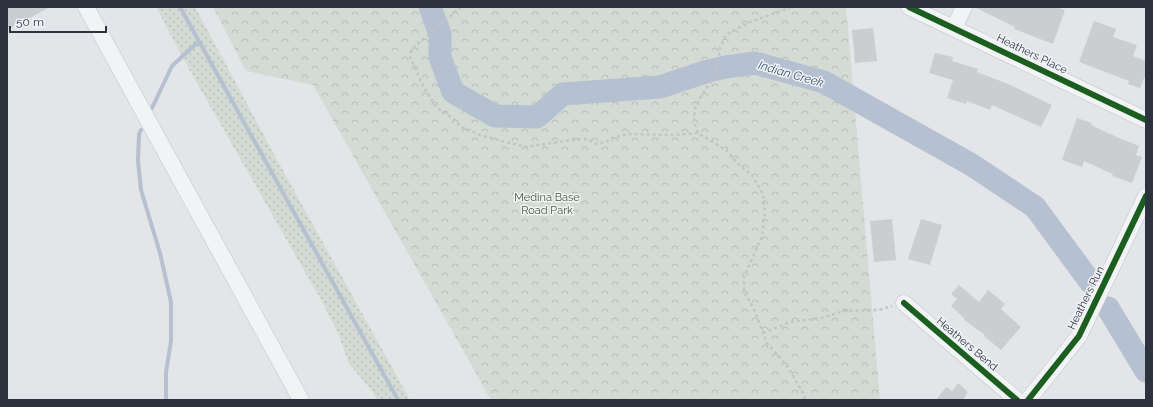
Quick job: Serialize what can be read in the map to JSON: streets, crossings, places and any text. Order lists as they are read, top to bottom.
{
  "streets": {
    "street": ["Heathers Place", "Heathers Run", "Heathers Bend"]
  },
  "water": ["Indian Creek"],
  "parks": ["Medina Base Road Park"],
  "scale_bar": "50 m"
}
